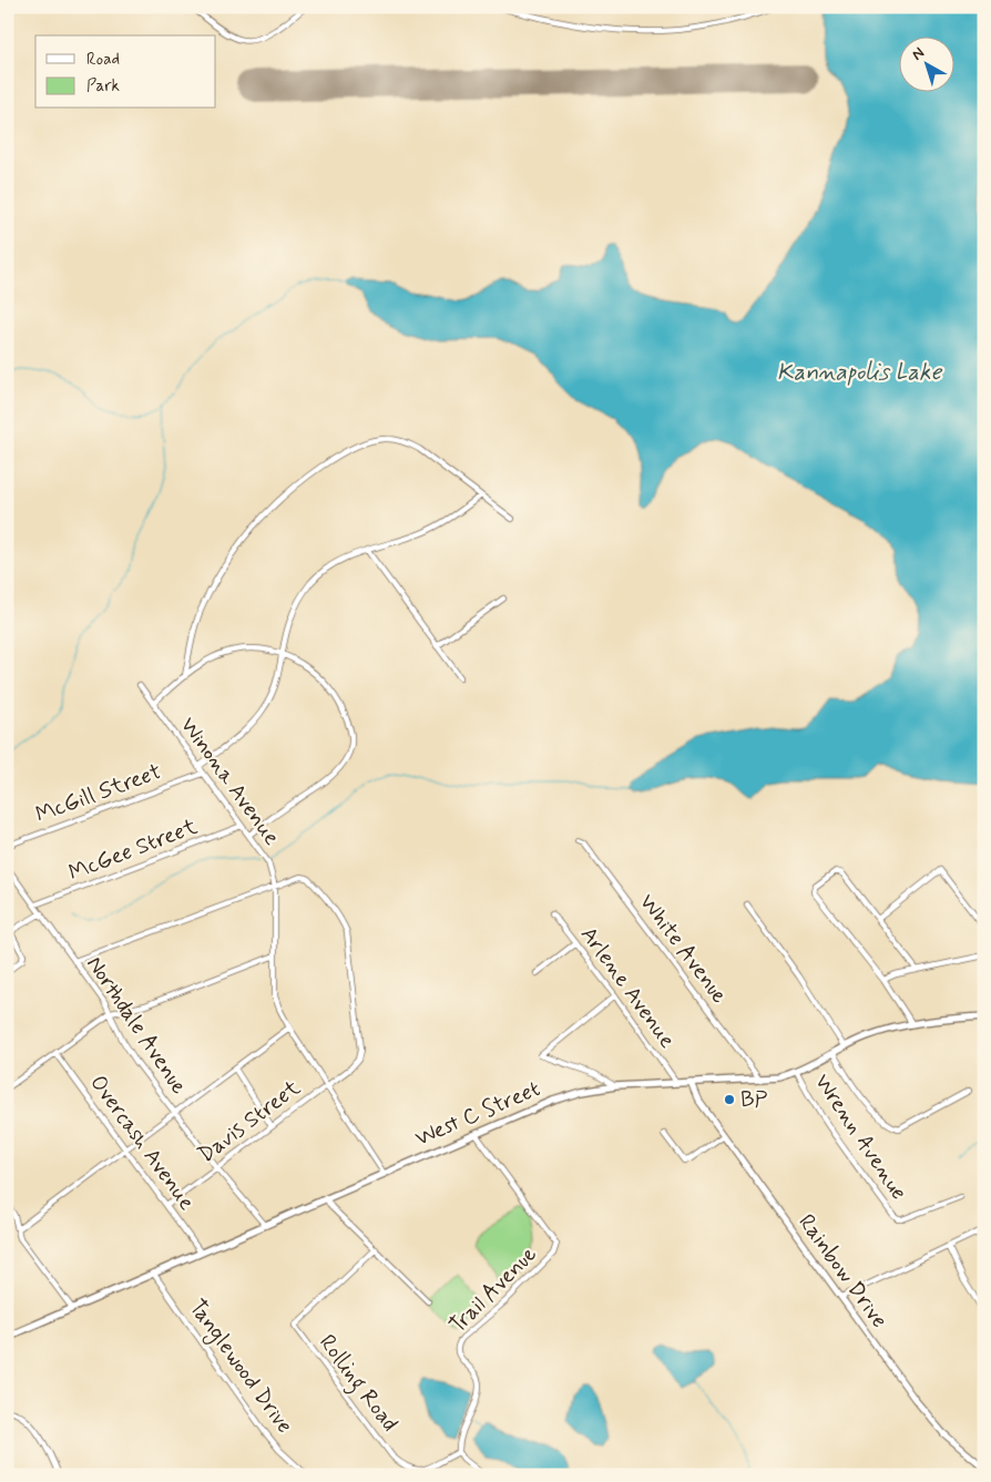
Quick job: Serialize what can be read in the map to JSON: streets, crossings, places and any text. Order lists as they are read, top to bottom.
{
  "streets": {
    "main road": ["West C Street"],
    "street": [
      "Winona Avenue",
      "McGill Street",
      "McGee Street",
      "White Avenue",
      "Arlene Avenue",
      "Northdale Avenue",
      "Davis Street",
      "Wrenn Avenue",
      "Overcash Avenue",
      "Rainbow Drive",
      "Trail Avenue",
      "Tanglewood Drive",
      "Rolling Road"
    ]
  },
  "crossings": [
    ["Winona Avenue", "McGill Street"],
    ["Winona Avenue", "McGee Street"],
    ["Winona Avenue", "West C Street"],
    ["Winona Avenue", "Davis Street"],
    ["McGee Street", "Northdale Avenue"],
    ["White Avenue", "West C Street"],
    ["Arlene Avenue", "West C Street"],
    ["Northdale Avenue", "West C Street"],
    ["Northdale Avenue", "Davis Street"],
    ["West C Street", "Wrenn Avenue"],
    ["West C Street", "Overcash Avenue"],
    ["West C Street", "Rainbow Drive"],
    ["West C Street", "Trail Avenue"],
    ["West C Street", "Tanglewood Drive"],
    ["Davis Street", "Overcash Avenue"],
    ["Trail Avenue", "Rolling Road"]
  ],
  "water": ["Kannapolis Lake"],
  "places": ["BP"],
  "legend": ["Road", "Park"],
  "north": "top left"
}
